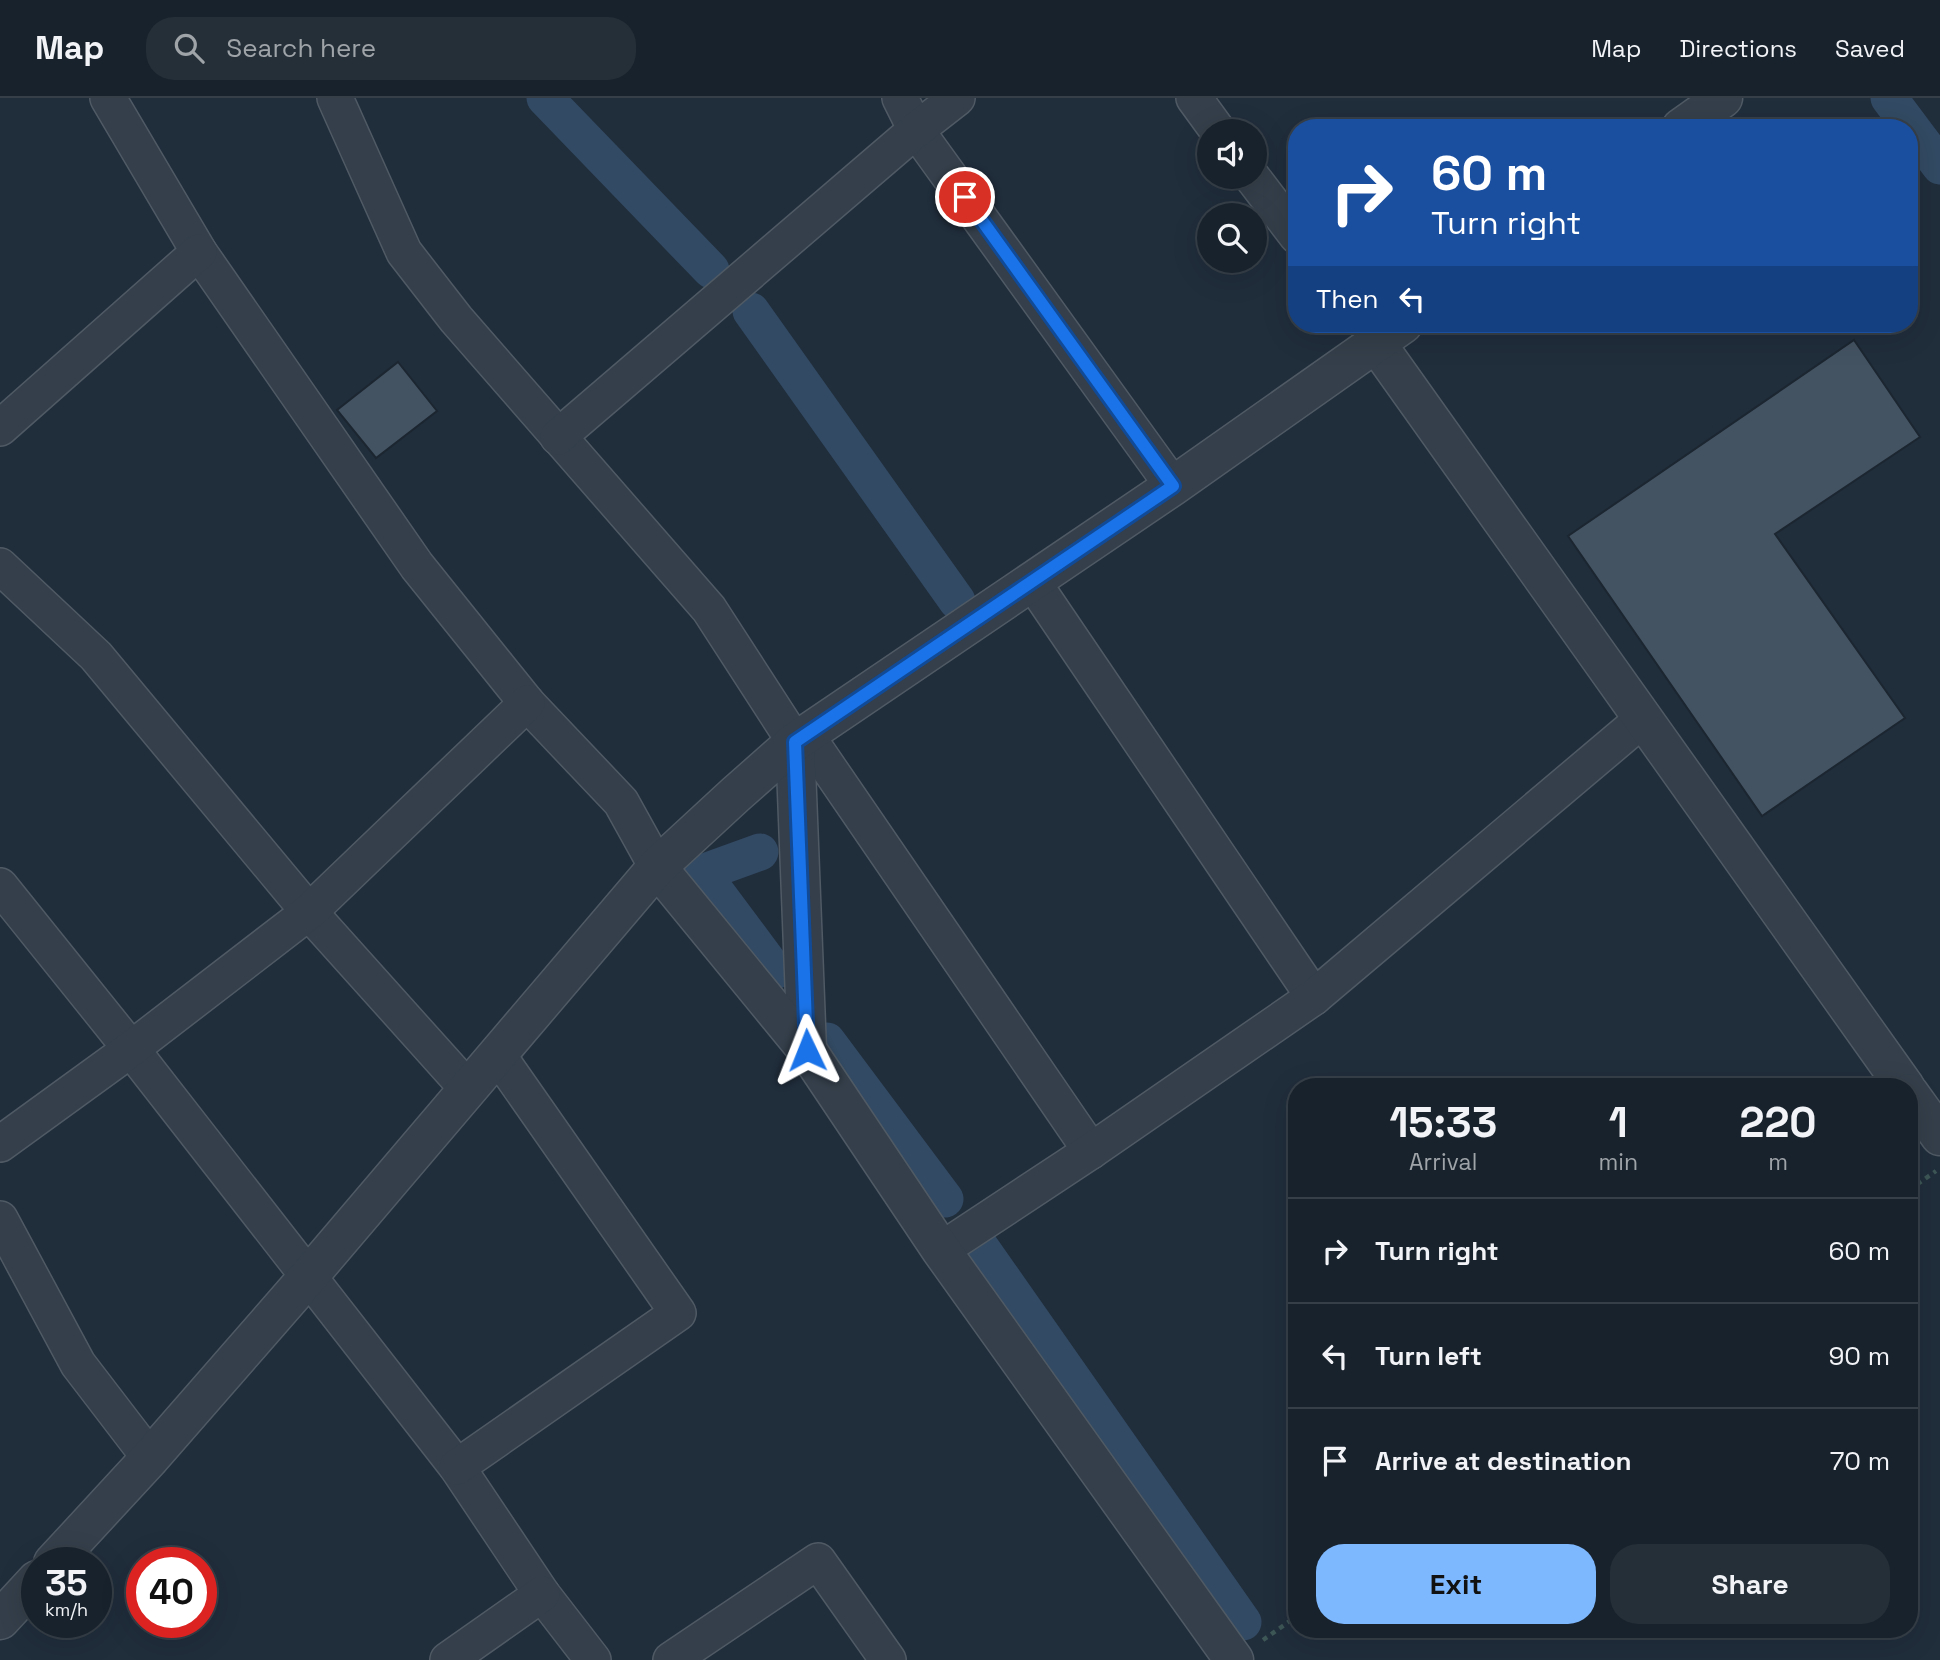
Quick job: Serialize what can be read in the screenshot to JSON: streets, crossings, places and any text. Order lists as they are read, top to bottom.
{
  "page": {
    "header": "Map",
    "search": "Search here",
    "nav": ["Map", "Directions", "Saved"],
    "turn": ["60 m", "Turn right"],
    "then": "Then",
    "eta": [
      "15:33",
      "Arrival",
      "1",
      "min",
      "220",
      "m"
    ],
    "list": [
      {
        "name": "Turn right",
        "value": "60 m"
      },
      {
        "name": "Turn left",
        "value": "90 m"
      },
      {
        "name": "Arrive at destination",
        "value": "70 m"
      }
    ],
    "buttons": ["Exit", "Share"],
    "speed": "35 km/h",
    "limit": "40"
  }
}
